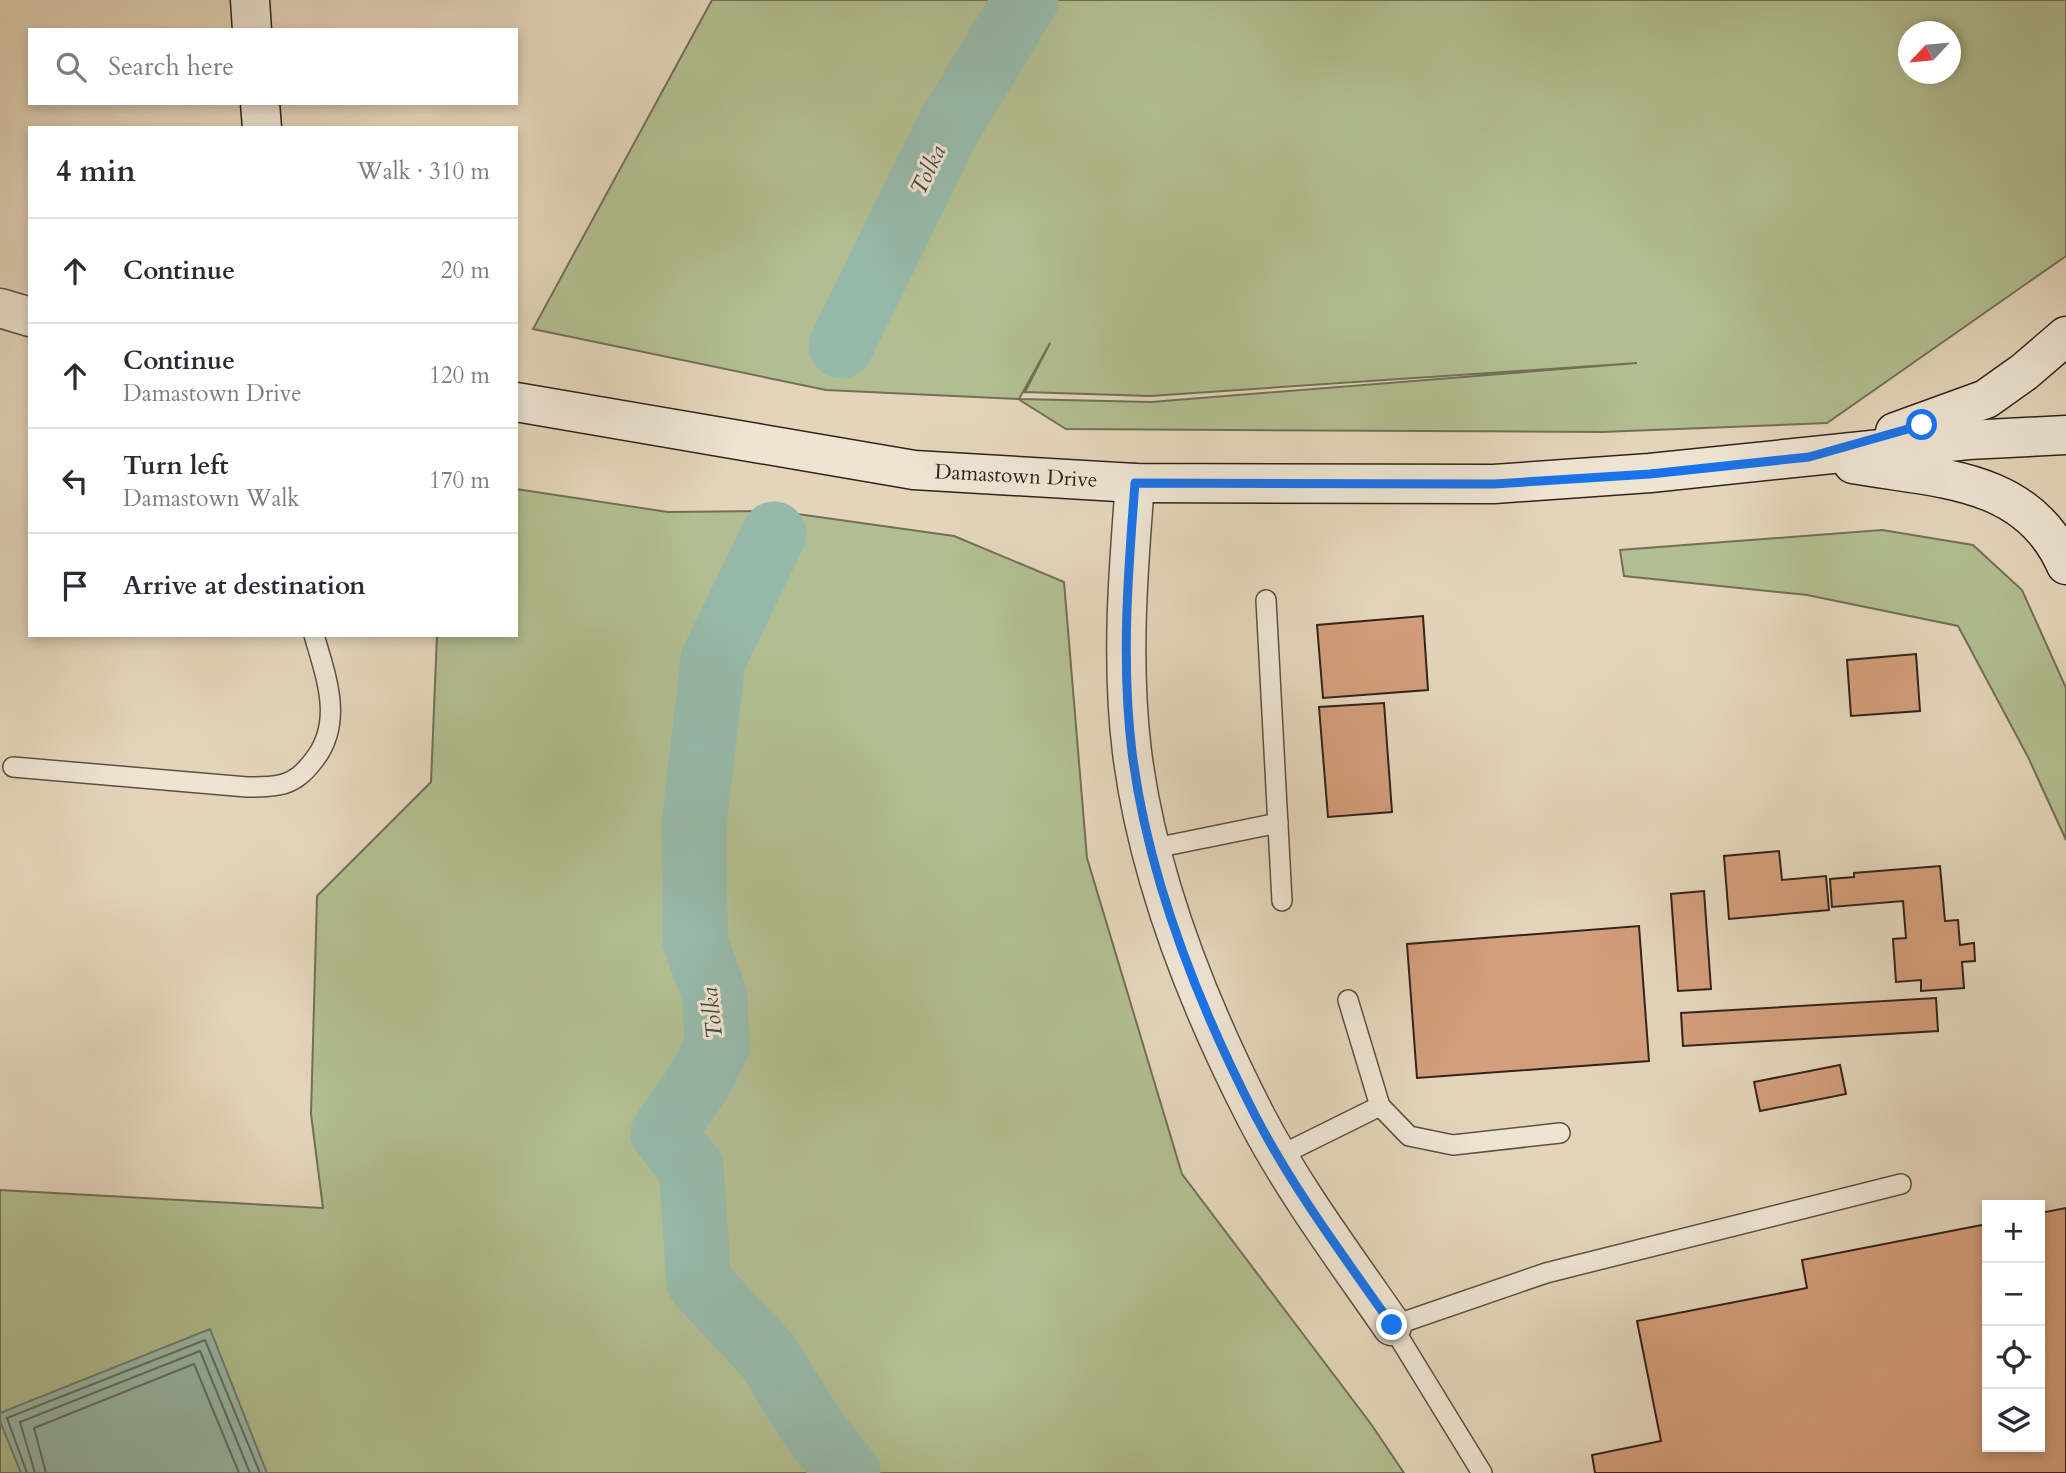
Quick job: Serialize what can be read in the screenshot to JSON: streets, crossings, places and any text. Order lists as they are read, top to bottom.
{
  "streets": {
    "street": ["Damastown Drive"]
  },
  "water": ["Tolka"],
  "north": "bottom left",
  "page": {
    "search": "Search here",
    "heading": ["4 min", "Walk · 310 m"],
    "list": [
      ["Continue", "20 m"],
      ["Continue", "Damastown Drive", "120 m"],
      ["Turn left", "Damastown Walk", "170 m"],
      "Arrive at destination"
    ],
    "map_buttons": ["+", "−"]
  }
}
